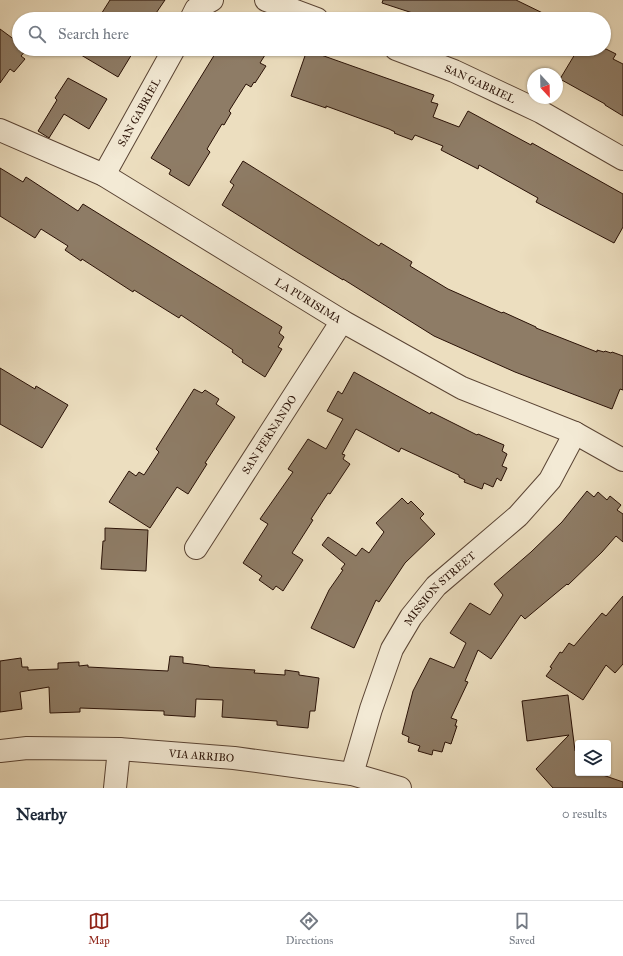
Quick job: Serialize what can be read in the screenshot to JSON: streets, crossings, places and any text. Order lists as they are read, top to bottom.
{
  "streets": {
    "street": [
      "SAN GABRIEL",
      "LA PURISIMA",
      "SAN FERNANDO",
      "MISSION STREET",
      "VIA ARRIBO"
    ]
  },
  "crossings": [
    ["SAN GABRIEL", "LA PURISIMA"],
    ["LA PURISIMA", "SAN FERNANDO"],
    ["LA PURISIMA", "MISSION STREET"],
    ["MISSION STREET", "VIA ARRIBO"]
  ],
  "north": "bottom",
  "page": {
    "search": "Search here",
    "heading": ["Nearby", "0 results"],
    "nav": ["Map", "Directions", "Saved"]
  }
}
